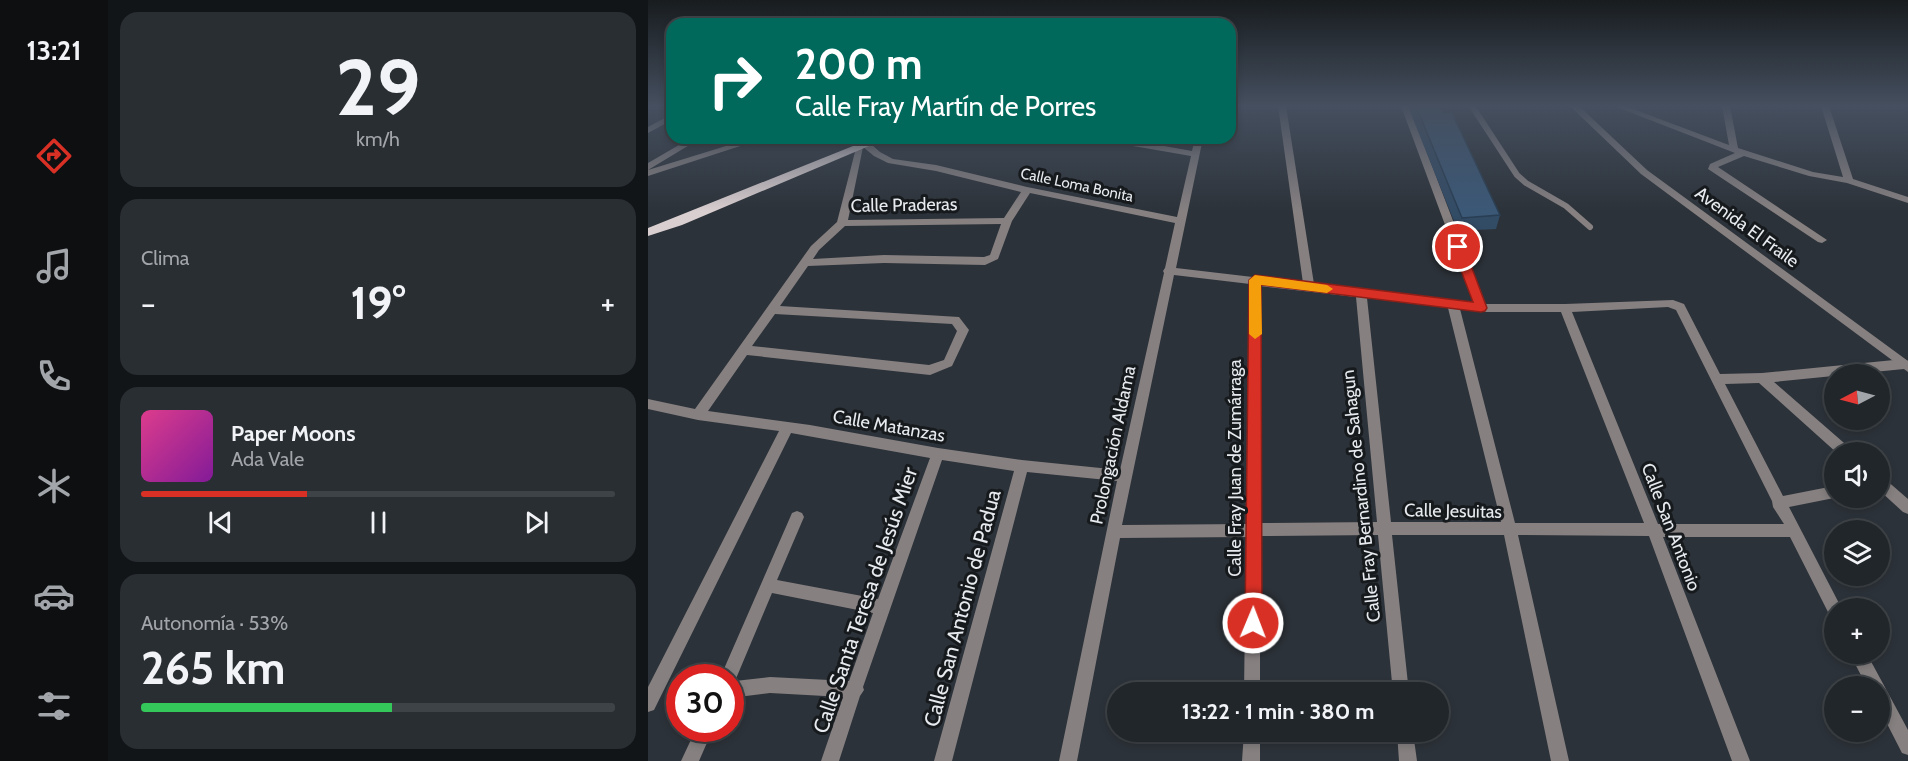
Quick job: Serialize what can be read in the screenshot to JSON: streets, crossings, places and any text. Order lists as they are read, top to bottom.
{
  "streets": {
    "street": [
      "Calle Loma Bonita",
      "Calle Praderas",
      "Avenida El Fraile",
      "Calle Matanzas",
      "Prolongación Aldama",
      "Calle Fray Juan de Zumárraga",
      "Calle Fray Bernardino de Sahagun",
      "Calle Jesuitas",
      "Calle San Antonio",
      "Calle Santa Teresa de Jesús Mier",
      "Calle San Antonio de Padua"
    ]
  },
  "crossings": [
    ["Calle Loma Bonita", "Calle Praderas"],
    ["Calle Loma Bonita", "Prolongación Aldama"],
    ["Calle Matanzas", "Prolongación Aldama"],
    ["Calle Matanzas", "Calle Santa Teresa de Jesús Mier"],
    ["Calle Matanzas", "Calle San Antonio de Padua"],
    ["Prolongación Aldama", "Calle Jesuitas"],
    ["Calle Fray Juan de Zumárraga", "Calle Jesuitas"],
    ["Calle Fray Bernardino de Sahagun", "Calle Jesuitas"],
    ["Calle Jesuitas", "Calle San Antonio"]
  ],
  "north": "left",
  "page": {
    "tabs": "13:21",
    "tile": [
      ["29", "km/h"],
      "Clima",
      ["Autonomía · 53%", "265 km"]
    ],
    "turn": ["200 m", "Calle Fray Martín de Porres"],
    "heat": ["−", "19°", "+"],
    "map_buttons": ["+", "−"],
    "song": ["Paper Moons", "Ada Vale"],
    "limit": "30",
    "trip": "13:22 · 1 min · 380 m"
  }
}
